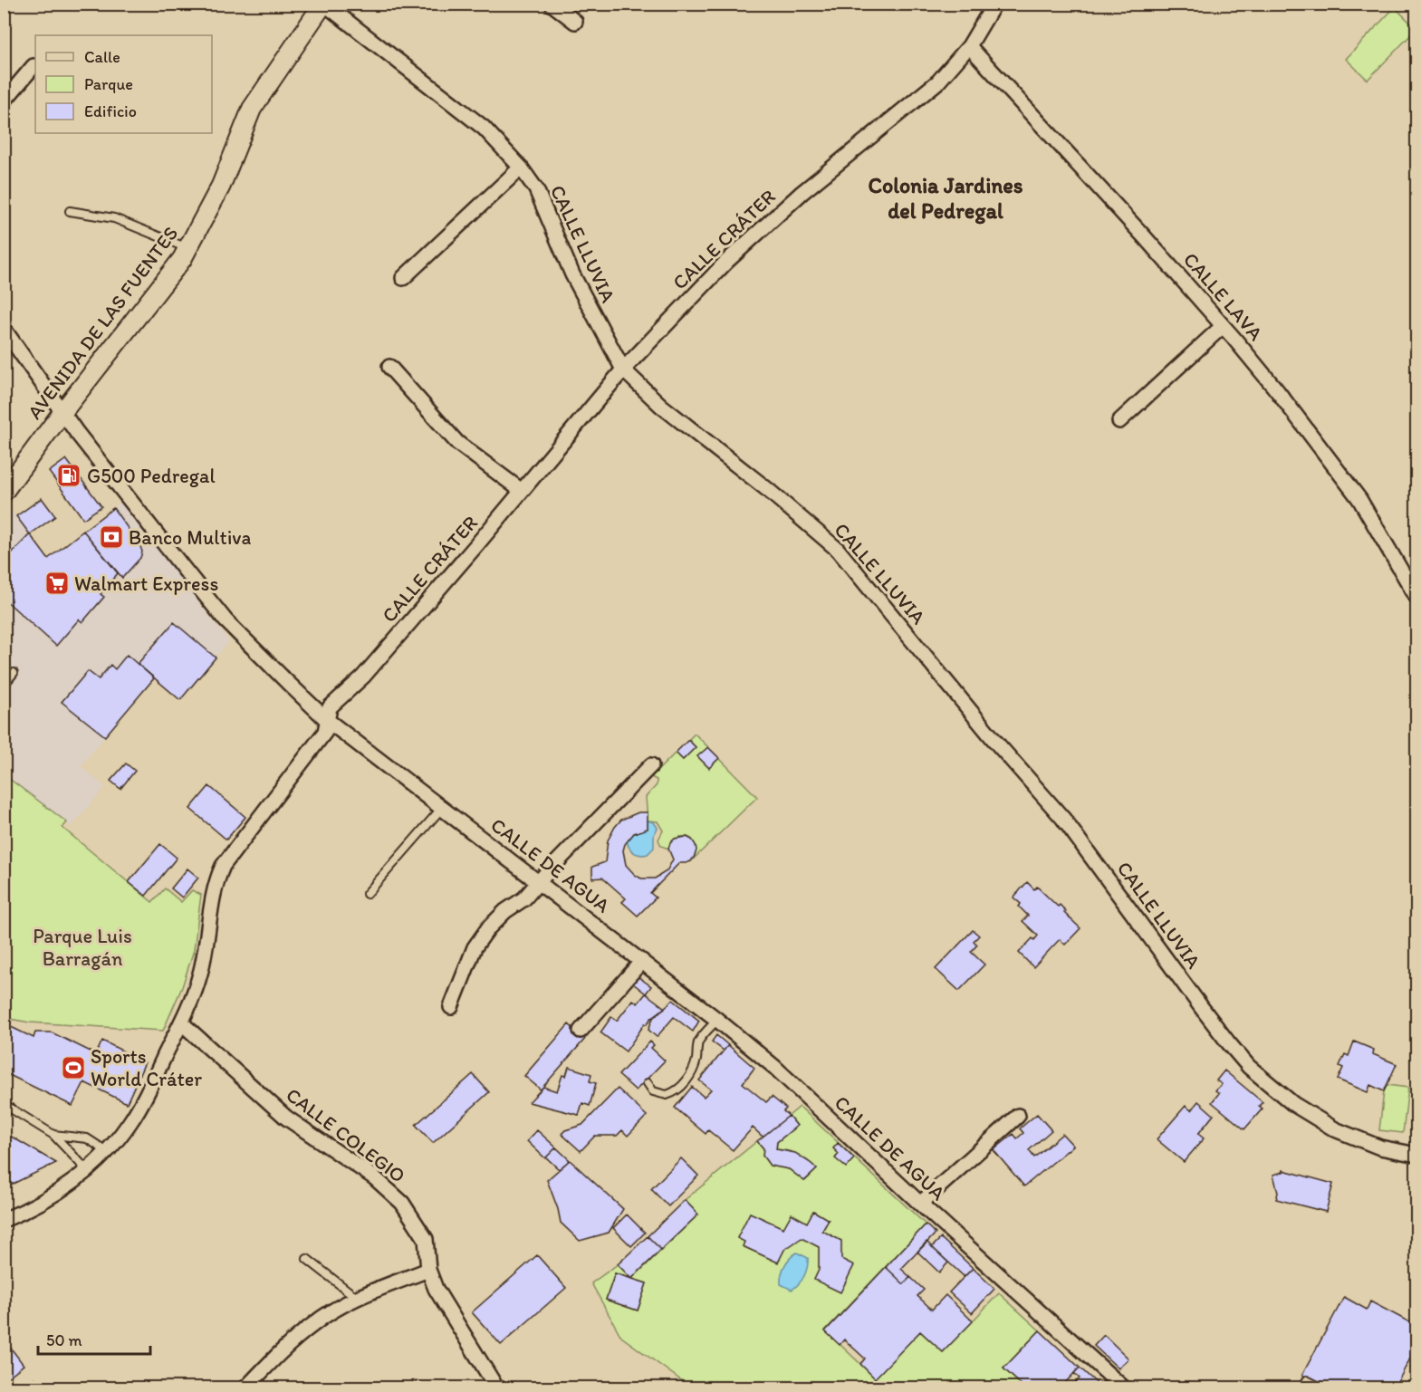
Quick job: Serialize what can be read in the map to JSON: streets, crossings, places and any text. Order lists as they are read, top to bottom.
{
  "streets": {
    "street": [
      "CALLE CRÁTER",
      "CALLE LLUVIA",
      "CALLE LAVA",
      "AVENIDA DE LAS FUENTES",
      "CALLE DE AGUA",
      "CALLE COLEGIO"
    ]
  },
  "crossings": [
    ["CALLE CRÁTER", "CALLE LLUVIA"],
    ["CALLE CRÁTER", "CALLE LAVA"],
    ["CALLE CRÁTER", "CALLE DE AGUA"],
    ["CALLE CRÁTER", "CALLE COLEGIO"],
    ["CALLE LLUVIA", "AVENIDA DE LAS FUENTES"],
    ["AVENIDA DE LAS FUENTES", "CALLE DE AGUA"]
  ],
  "districts": ["Colonia Jardines del Pedregal"],
  "parks": ["Parque Luis Barragán"],
  "places": {
    "fuel station": ["G500 Pedregal"],
    "bank": ["Banco Multiva"],
    "supermarket": ["Walmart Express"],
    "sports": ["Sports World Cráter"]
  },
  "legend": ["Calle", "Parque", "Edificio"],
  "scale_bar": "50 m"
}
